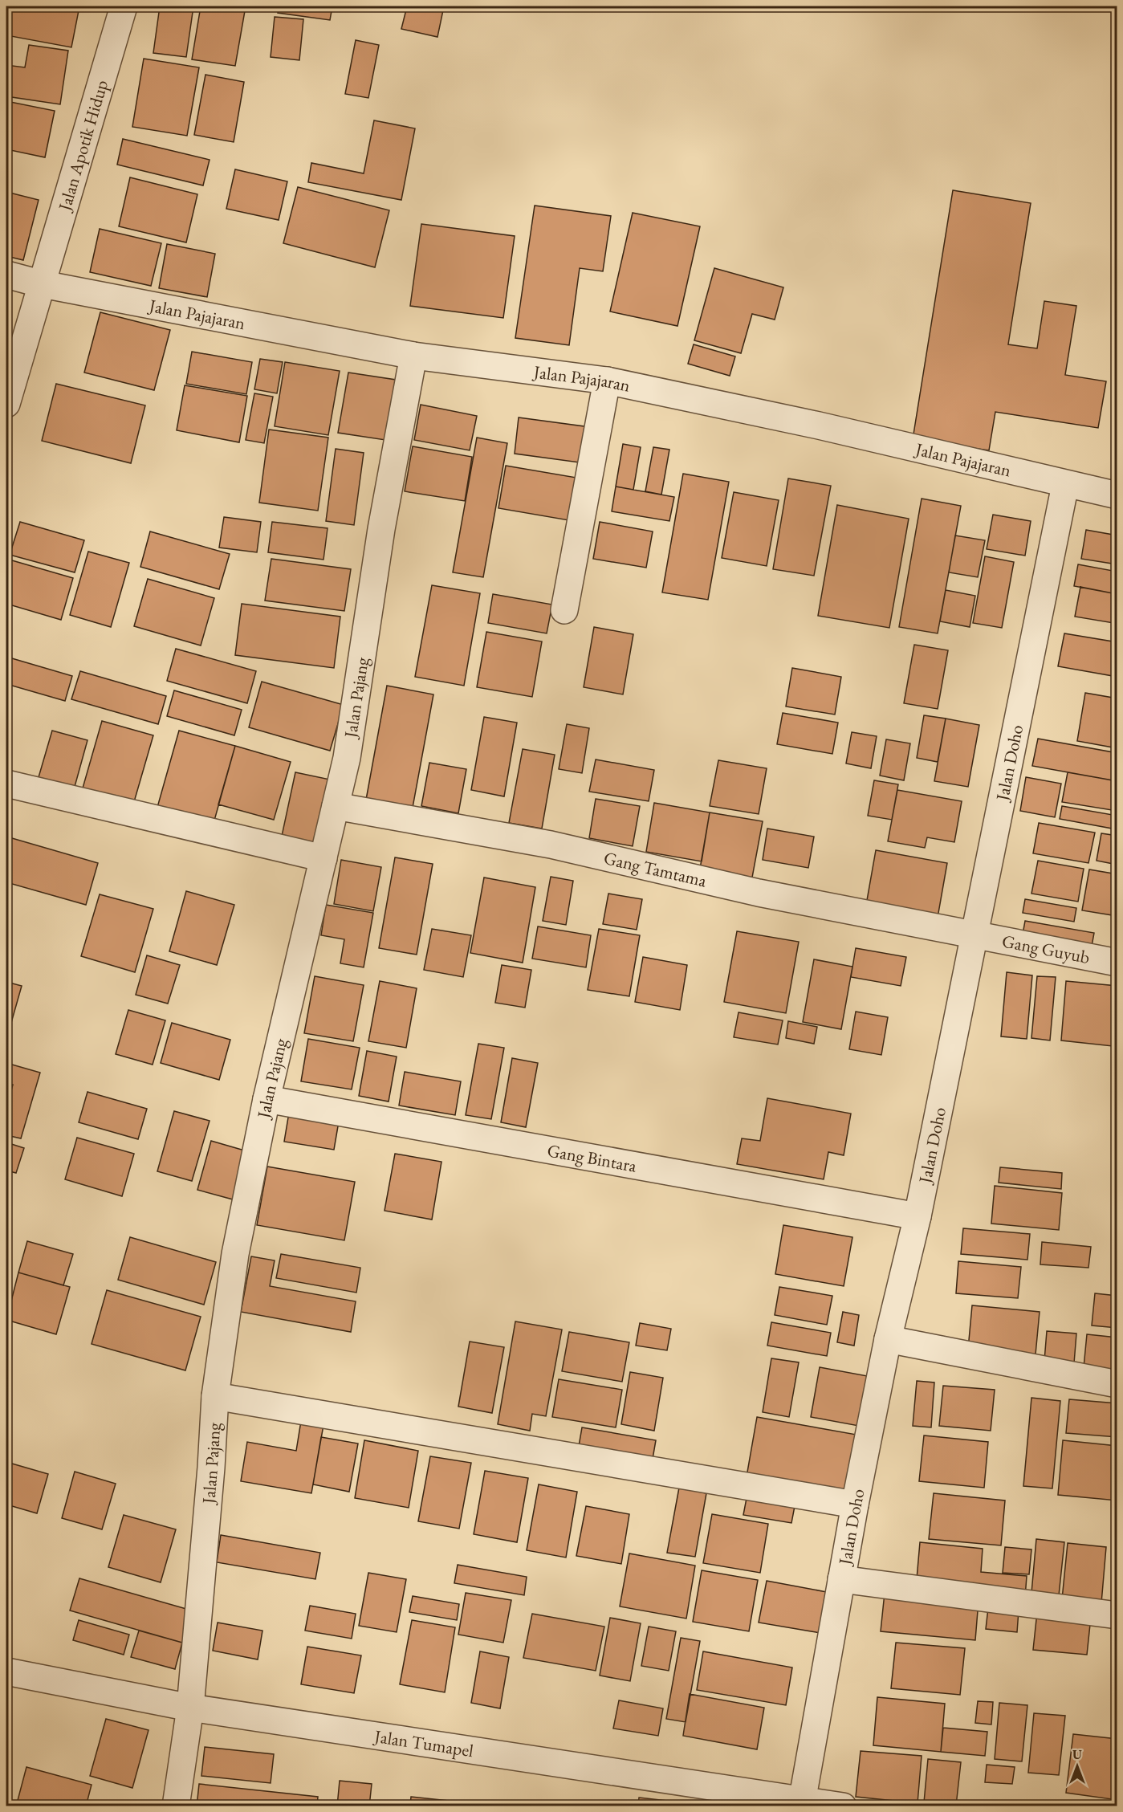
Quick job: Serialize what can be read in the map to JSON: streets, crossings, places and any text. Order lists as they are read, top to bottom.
{
  "streets": {
    "street": [
      "Jalan Apotik Hidup",
      "Jalan Pajajaran",
      "Jalan Pajang",
      "Jalan Doho",
      "Gang Tamtama",
      "Gang Guyub",
      "Gang Bintara",
      "Jalan Tumapel"
    ]
  },
  "crossings": [
    ["Jalan Apotik Hidup", "Jalan Pajajaran"],
    ["Jalan Pajajaran", "Jalan Pajang"],
    ["Jalan Pajajaran", "Jalan Doho"],
    ["Jalan Pajang", "Gang Tamtama"],
    ["Jalan Pajang", "Gang Bintara"],
    ["Jalan Pajang", "Jalan Tumapel"],
    ["Jalan Doho", "Gang Tamtama"],
    ["Jalan Doho", "Gang Guyub"],
    ["Jalan Doho", "Gang Bintara"],
    ["Jalan Doho", "Jalan Tumapel"],
    ["Gang Tamtama", "Gang Guyub"]
  ],
  "north": "top"
}
